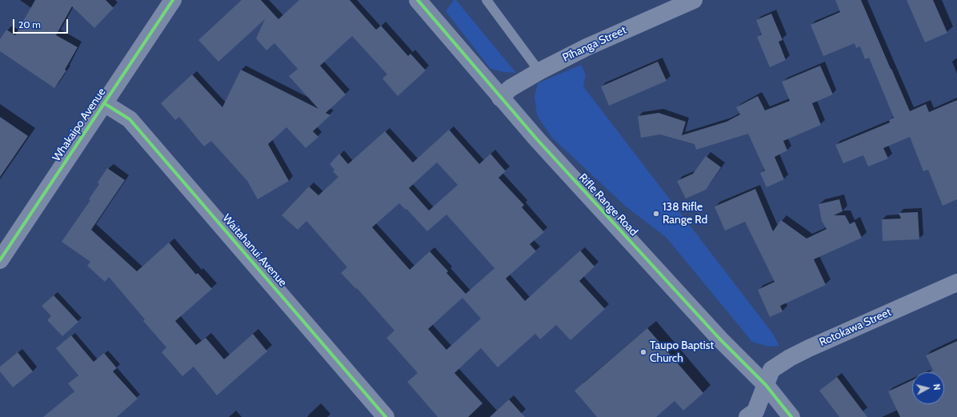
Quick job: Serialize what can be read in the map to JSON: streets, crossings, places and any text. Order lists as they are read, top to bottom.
{
  "streets": {
    "street": [
      "Pīhanga Street",
      "Whakaipo Avenue",
      "Rifle Range Road",
      "Waitahanui Avenue",
      "Rotokawa Street"
    ]
  },
  "crossings": [
    ["Pīhanga Street", "Rifle Range Road"],
    ["Whakaipo Avenue", "Waitahanui Avenue"],
    ["Rifle Range Road", "Rotokawa Street"]
  ],
  "places": ["138 Rifle Range Rd", "Taupo Baptist Church"],
  "scale_bar": "20 m",
  "north": "right"
}
